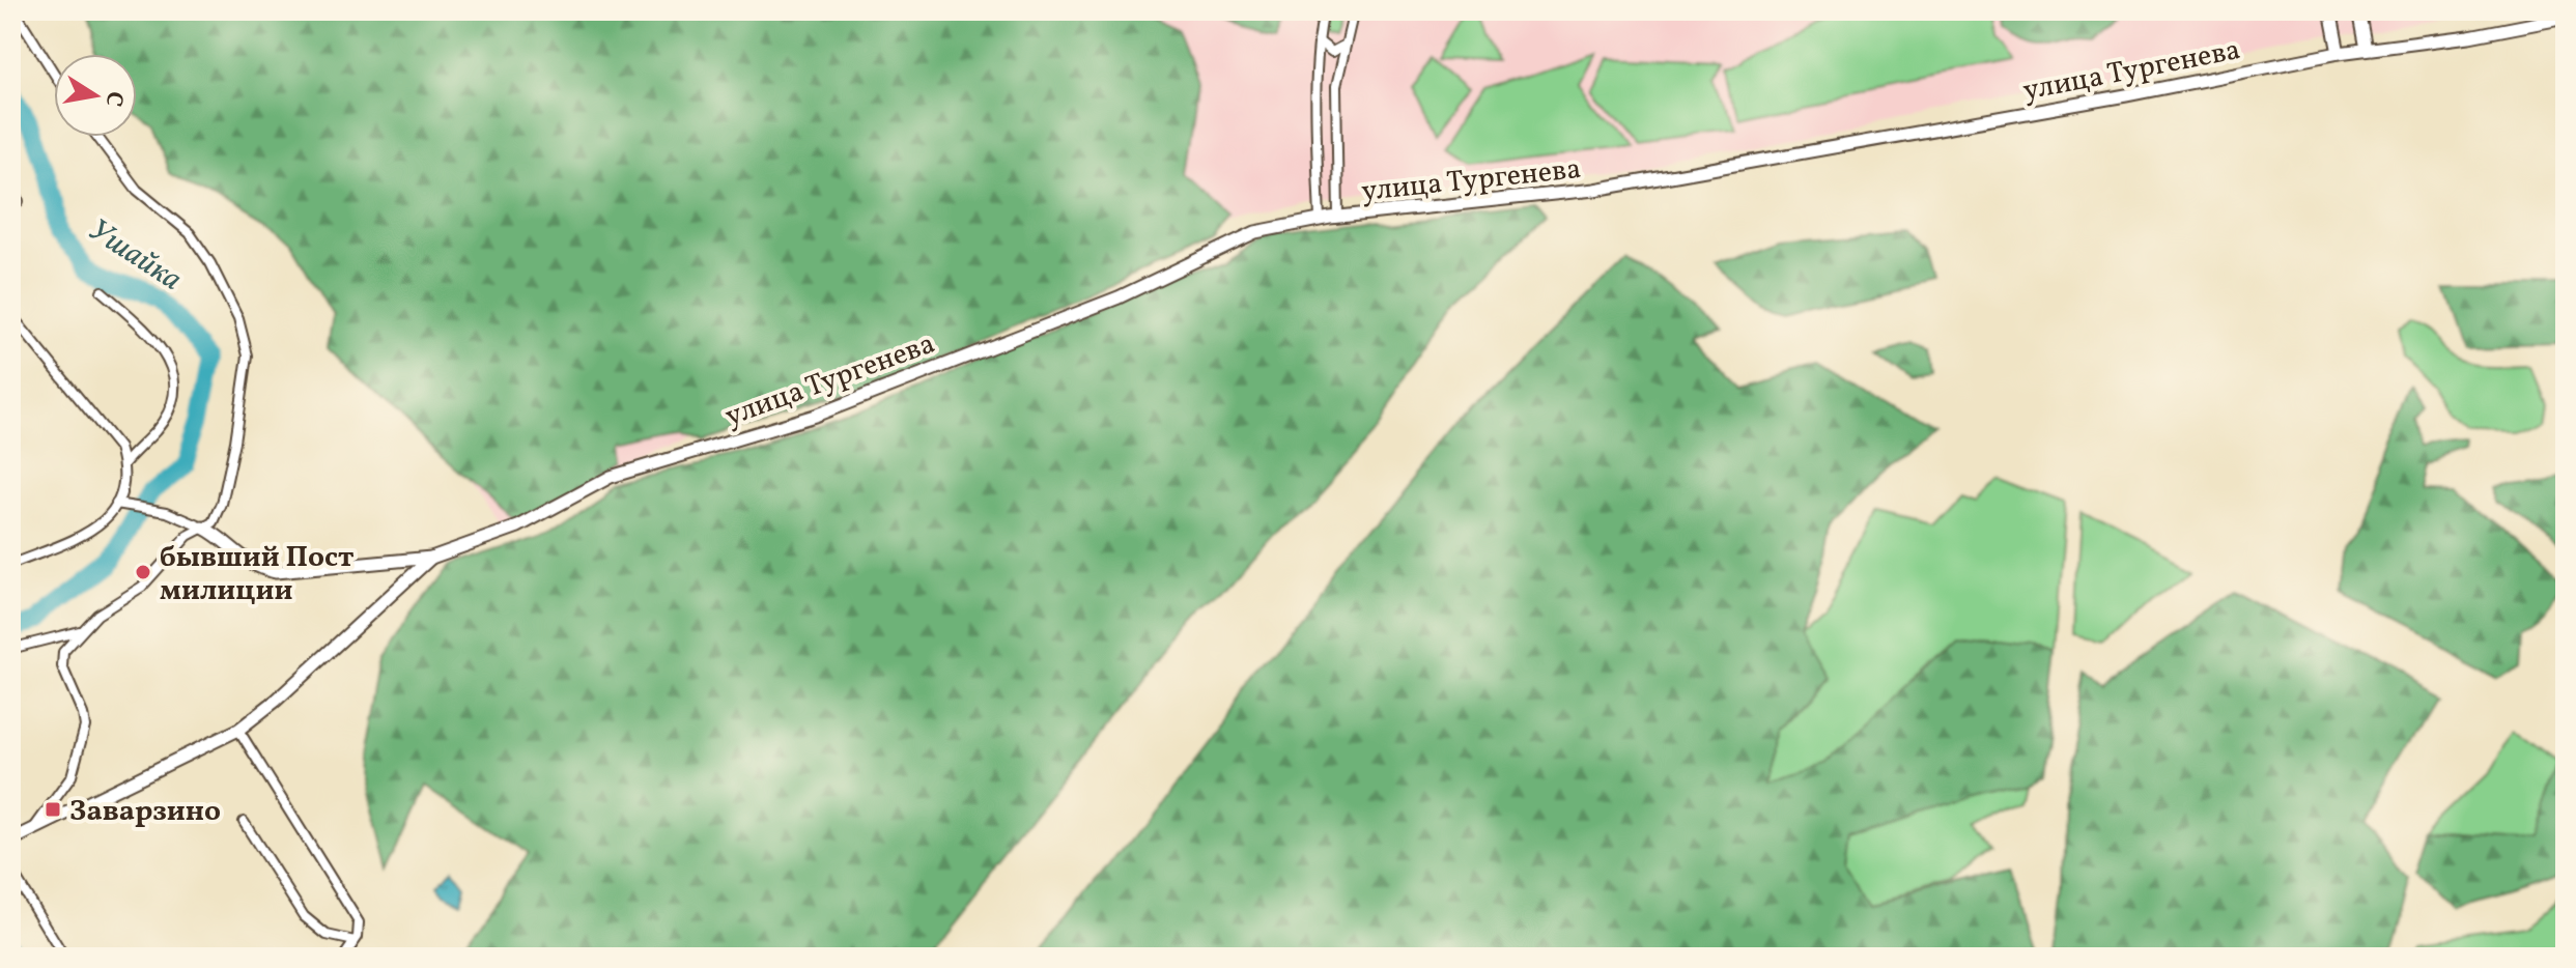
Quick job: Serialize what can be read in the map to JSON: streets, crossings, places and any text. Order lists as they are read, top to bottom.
{
  "streets": {
    "street": ["улица Тургенева"]
  },
  "water": ["Ушайка"],
  "places": {
    "other": ["бывший Пост милиции"],
    "transit": ["Заварзино"]
  },
  "north": "right"
}
